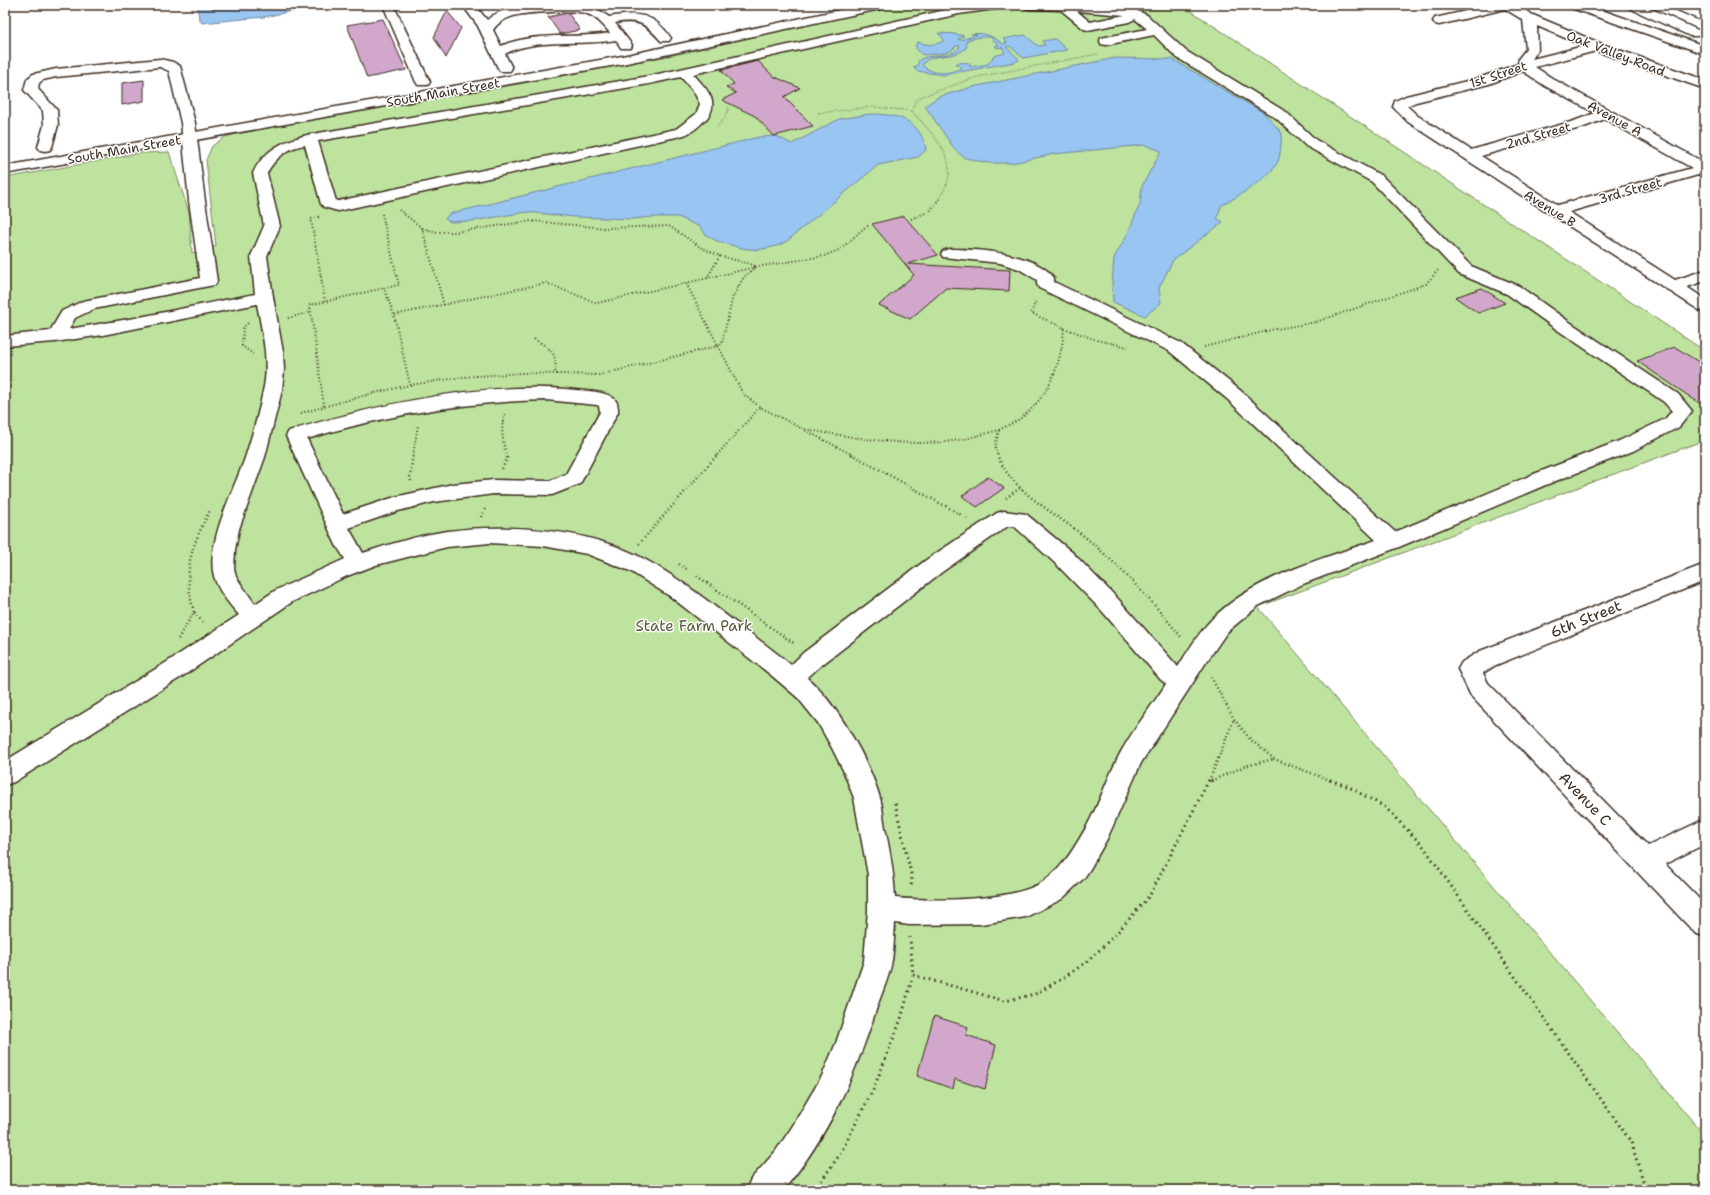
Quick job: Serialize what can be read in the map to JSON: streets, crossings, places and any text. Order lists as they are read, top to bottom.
{
  "streets": {
    "main road": [
      "Oak Valley Road",
      "1st Street",
      "South Main Street",
      "Avenue A",
      "2nd Street",
      "3rd Street",
      "Avenue B",
      "6th Street",
      "Avenue C"
    ]
  },
  "crossings": [
    ["Oak Valley Road", "1st Street"],
    ["1st Street", "Avenue A"],
    ["1st Street", "Avenue B"],
    ["Avenue A", "2nd Street"],
    ["Avenue A", "3rd Street"],
    ["2nd Street", "Avenue B"],
    ["3rd Street", "Avenue B"],
    ["6th Street", "Avenue C"]
  ],
  "parks": ["State Farm Park"]
}
